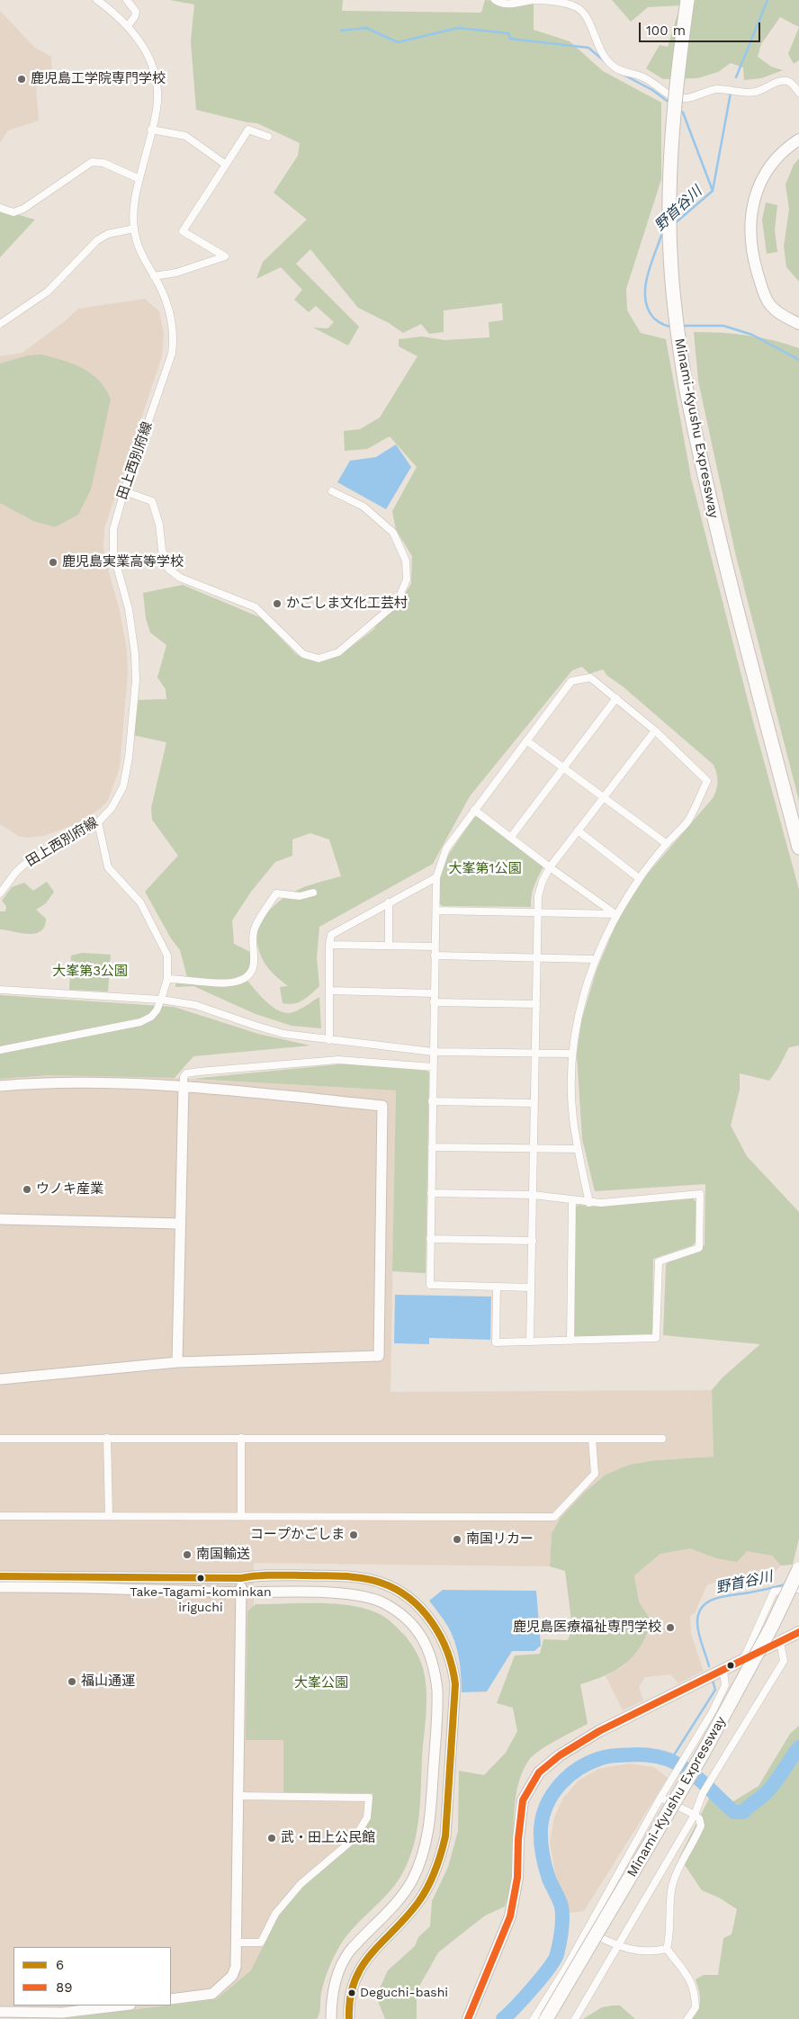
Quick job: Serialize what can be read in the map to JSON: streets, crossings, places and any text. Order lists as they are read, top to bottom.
{
  "streets": {
    "highway": ["Minami-Kyushu Expressway"],
    "street": ["田上西別府線"]
  },
  "water": ["野首谷川"],
  "parks": ["大峯第1公園", "大峯第3公園", "大峯公園"],
  "places": [
    "鹿児島工学院専門学校",
    "鹿児島実業高等学校",
    "かごしま文化工芸村",
    "ウノキ産業",
    "コープかごしま",
    "南国リカー",
    "南国輸送",
    "Take-Tagami-kominkan iriguchi",
    "鹿児島医療福祉専門学校",
    "福山通運",
    "武・田上公民館",
    "Deguchi-bashi"
  ],
  "lines": ["transit line 6", "transit line 89"],
  "legend": ["6", "89"],
  "scale_bar": "100 m"
}
